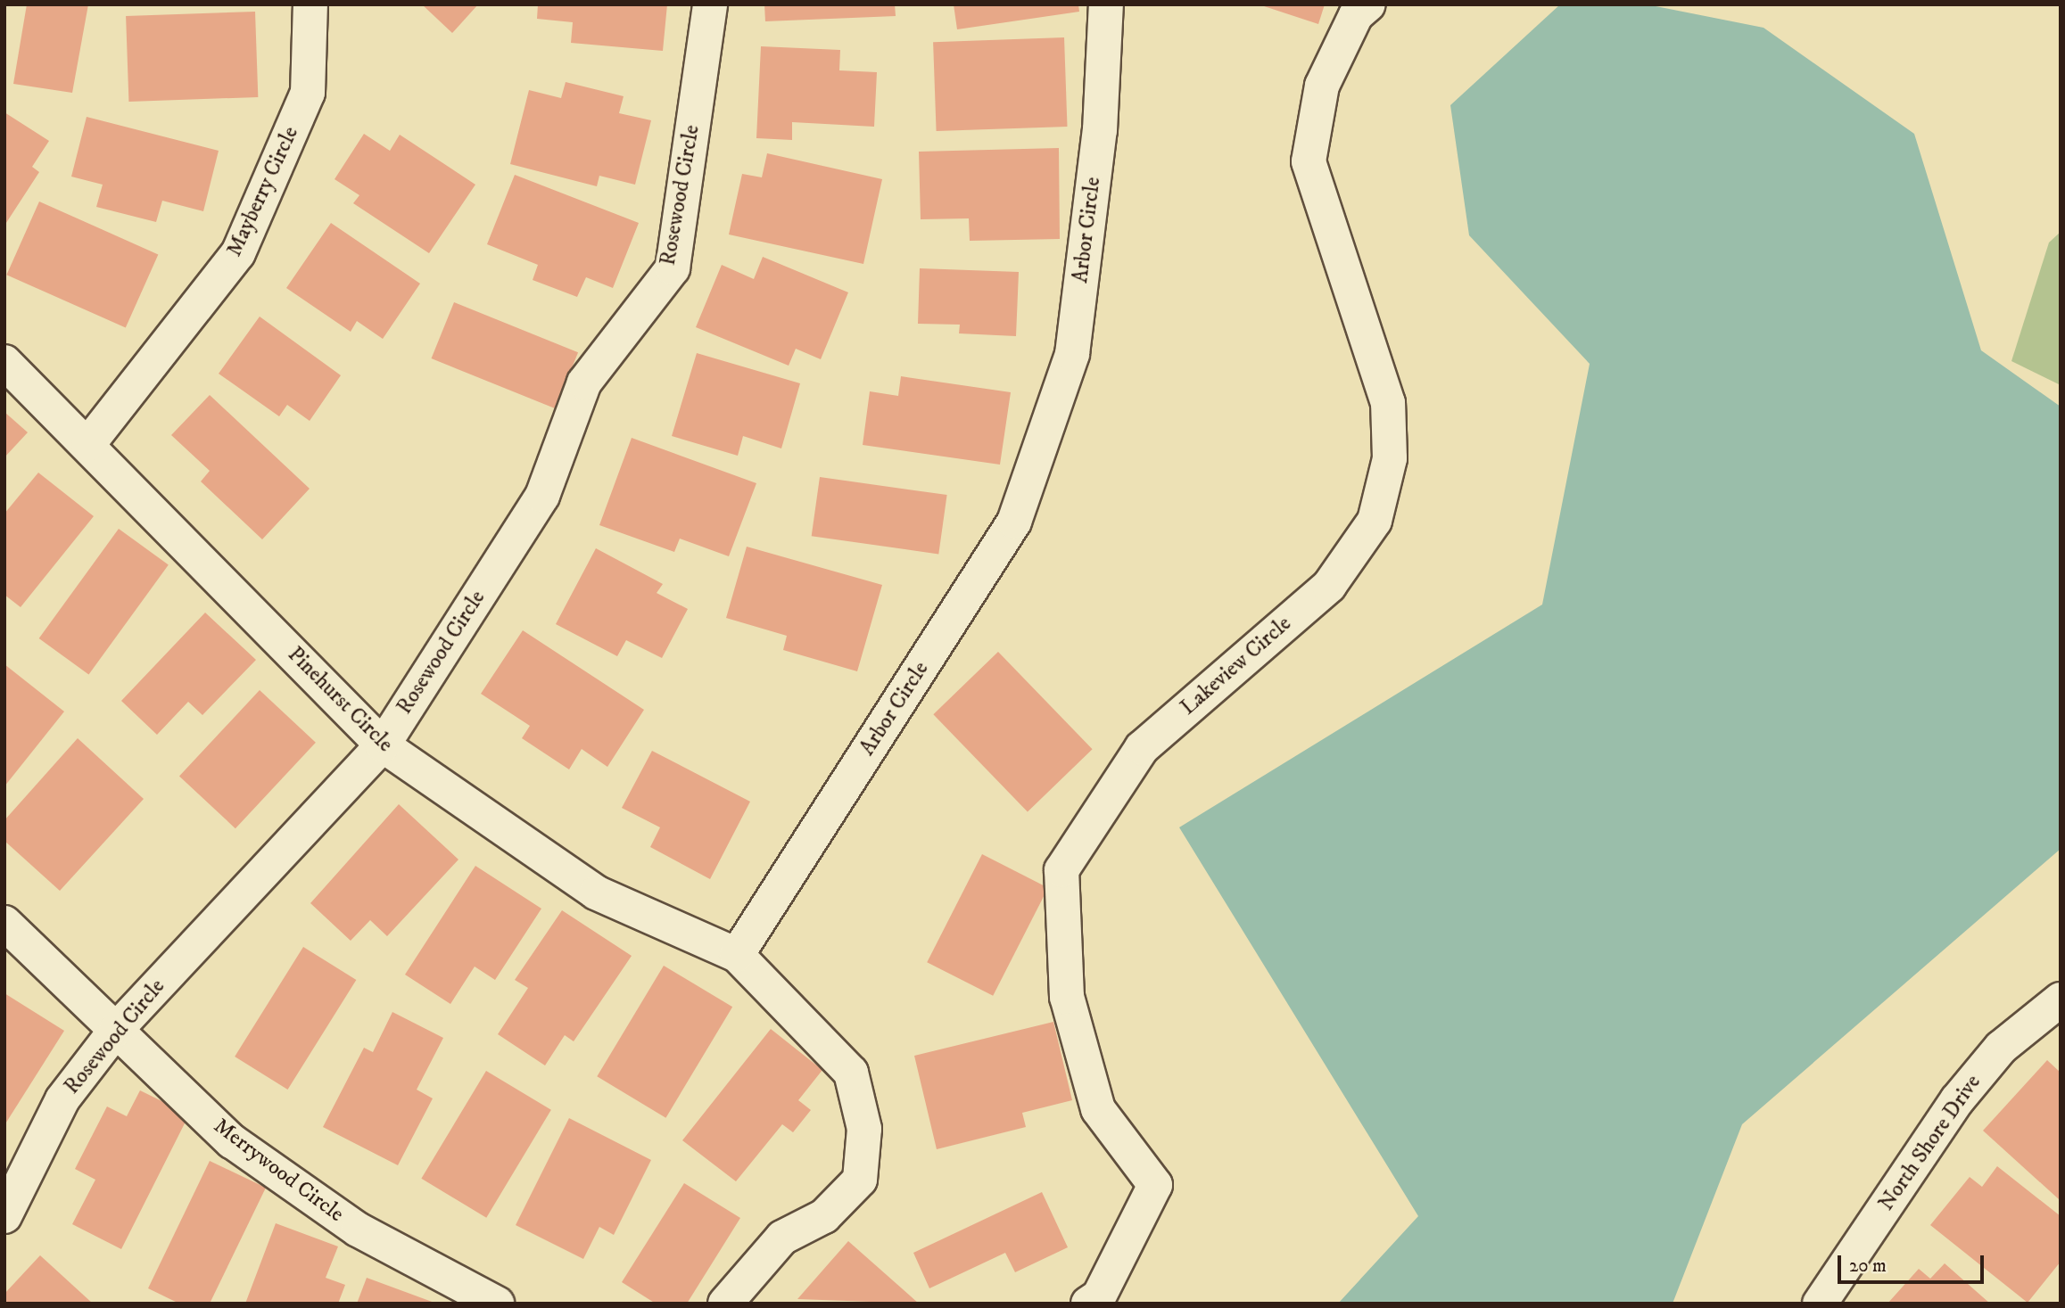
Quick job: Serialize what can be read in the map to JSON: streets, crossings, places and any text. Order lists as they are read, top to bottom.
{
  "streets": {
    "street": [
      "Mayberry Circle",
      "Rosewood Circle",
      "Arbor Circle",
      "Lakeview Circle",
      "Pinehurst Circle",
      "North Shore Drive",
      "Merrywood Circle"
    ]
  },
  "crossings": [
    ["Mayberry Circle", "Pinehurst Circle"],
    ["Rosewood Circle", "Pinehurst Circle"],
    ["Rosewood Circle", "Merrywood Circle"],
    ["Arbor Circle", "Pinehurst Circle"]
  ],
  "scale_bar": "20 m"
}
